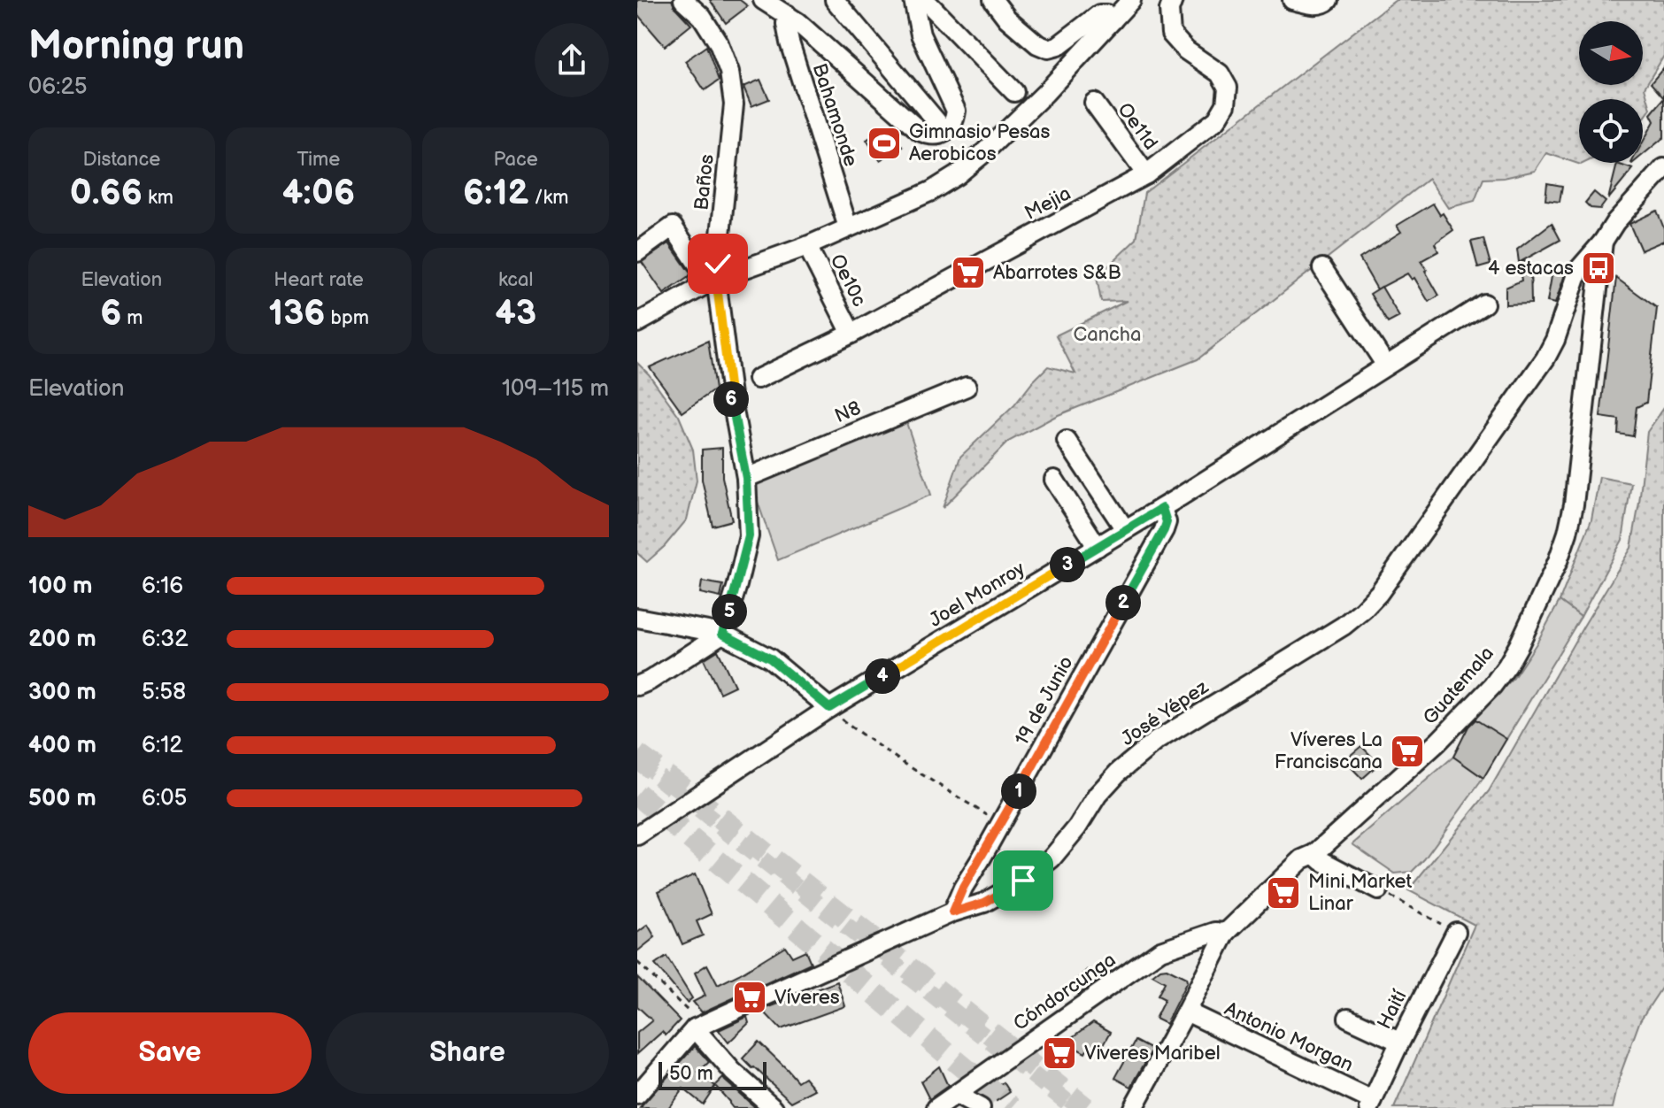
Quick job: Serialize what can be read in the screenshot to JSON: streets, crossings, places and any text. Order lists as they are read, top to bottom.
{
  "streets": {
    "street": [
      "Bahamonde",
      "Oe11d",
      "Baños",
      "Mejia",
      "Oe10c",
      "N8",
      "Joel Monroy",
      "Guatemala",
      "19 de Junio",
      "José Yépez",
      "Cóndorcunga",
      "Haití",
      "Antonio Morgan"
    ]
  },
  "crossings": [
    ["Oe11d", "Mejia"],
    ["Baños", "N8"],
    ["Mejia", "Oe10c"],
    ["Joel Monroy", "19 de Junio"],
    ["Guatemala", "José Yépez"],
    ["Guatemala", "Cóndorcunga"],
    ["Guatemala", "Antonio Morgan"],
    ["19 de Junio", "José Yépez"],
    ["Haití", "Antonio Morgan"]
  ],
  "parks": ["Cancha"],
  "places": {
    "sports": ["Gimnasio Pesas Aerobicos"],
    "bus stop": ["4 estacas"],
    "supermarket": [
      "Abarrotes S&B",
      "Víveres La Franciscana",
      "Mini Market Linar",
      "Víveres",
      "Viveres Maribel"
    ]
  },
  "scale_bar": "50 m",
  "north": "right",
  "page": {
    "heading": ["Morning run", "06:25"],
    "stats": [
      ["Distance", "0.66 km"],
      ["Time", "4:06"],
      ["Pace", "6:12 /km"],
      ["Elevation", "6 m"],
      ["Heart rate", "136 bpm"],
      ["kcal", "43"]
    ],
    "chart": ["Elevation", "109–115 m"],
    "pins": [
      "6",
      "3",
      "2",
      "5",
      "4",
      "1"
    ],
    "list": [
      {
        "name": "100 m",
        "note": "6:16"
      },
      {
        "name": "200 m",
        "note": "6:32"
      },
      {
        "name": "300 m",
        "note": "5:58"
      },
      {
        "name": "400 m",
        "note": "6:12"
      },
      {
        "name": "500 m",
        "note": "6:05"
      }
    ],
    "buttons": ["Save", "Share"],
    "scale": "50 m"
  }
}
